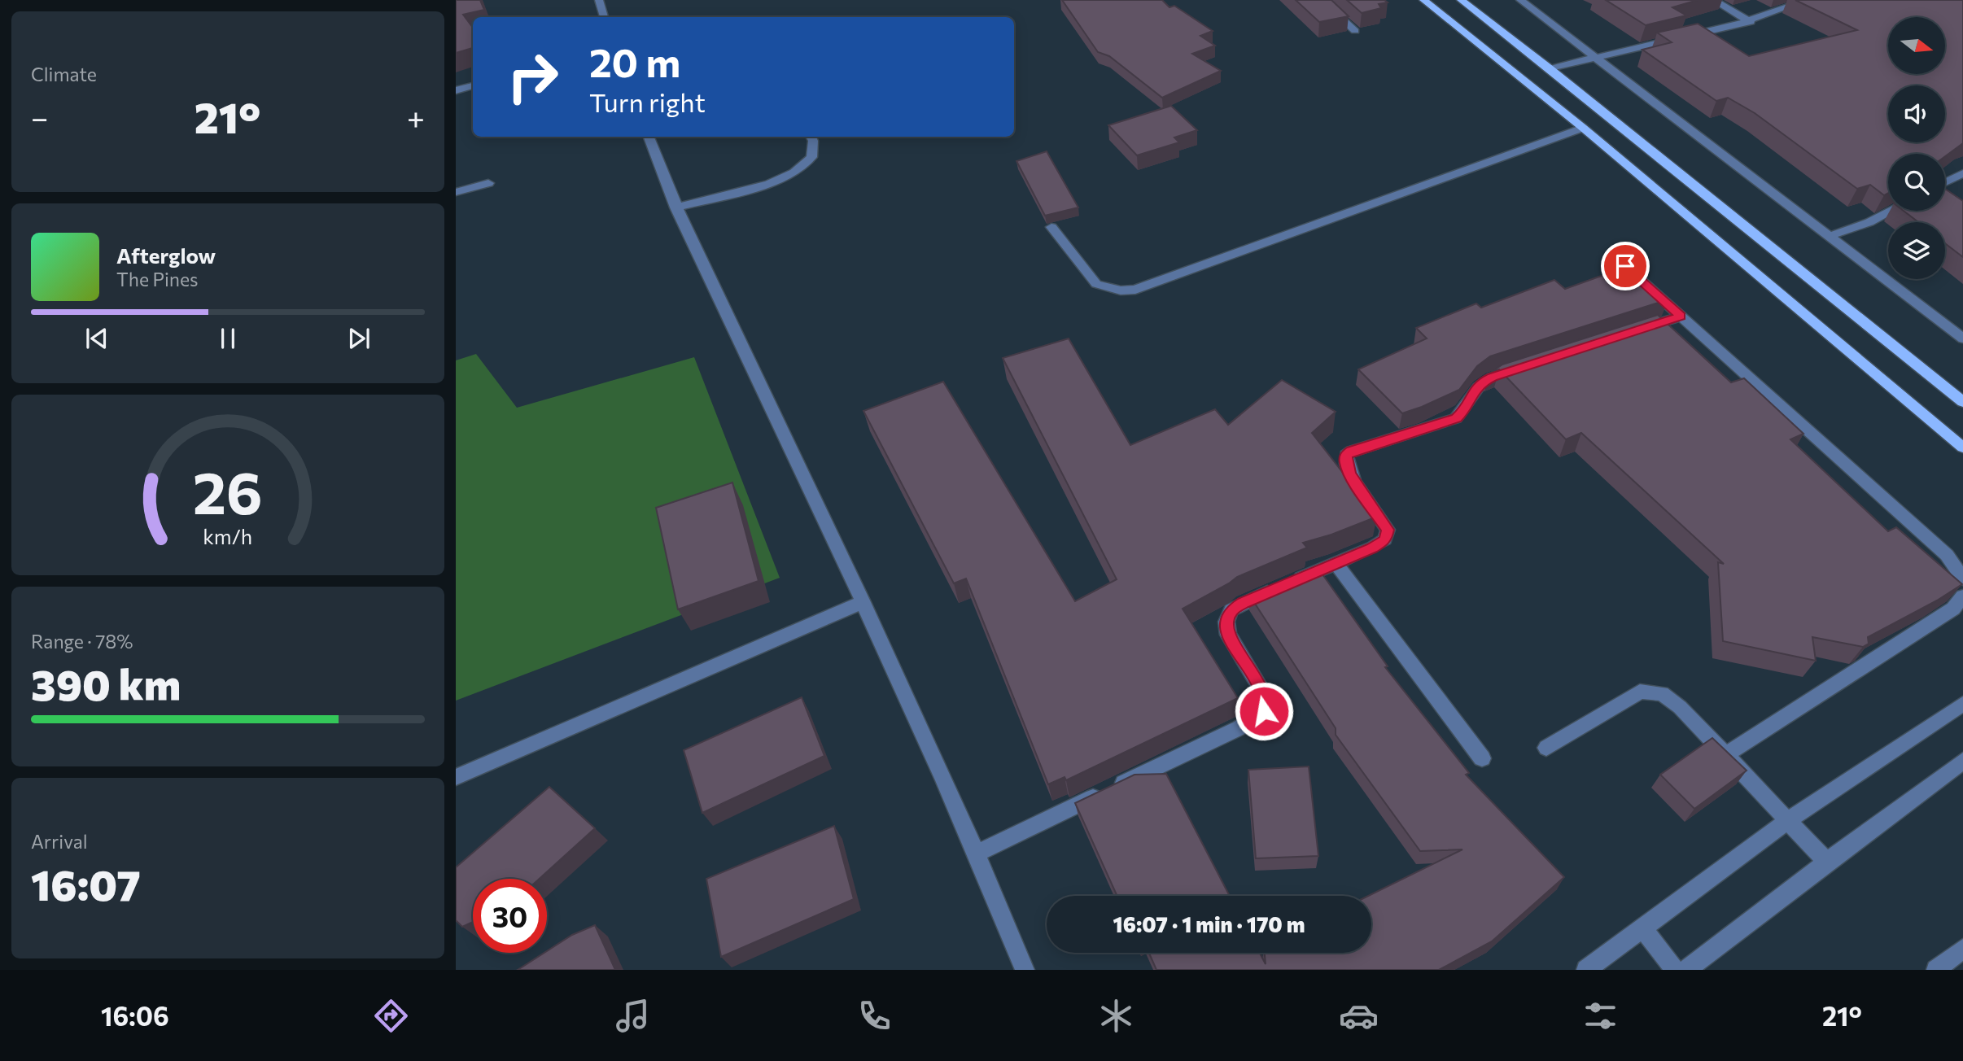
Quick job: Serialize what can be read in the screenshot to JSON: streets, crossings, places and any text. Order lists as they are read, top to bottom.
{
  "north": "right",
  "page": {
    "tile": [
      "Climate",
      ["Range · 78%", "390 km"],
      ["Arrival", "16:07"]
    ],
    "turn": ["20 m", "Turn right"],
    "heat": ["−", "21°", "+"],
    "song": ["Afterglow", "The Pines"],
    "limit": "30",
    "trip": "16:07 · 1 min · 170 m",
    "tabs": ["16:06", "21°"],
    "gauge": ["26", "km/h"]
  }
}
